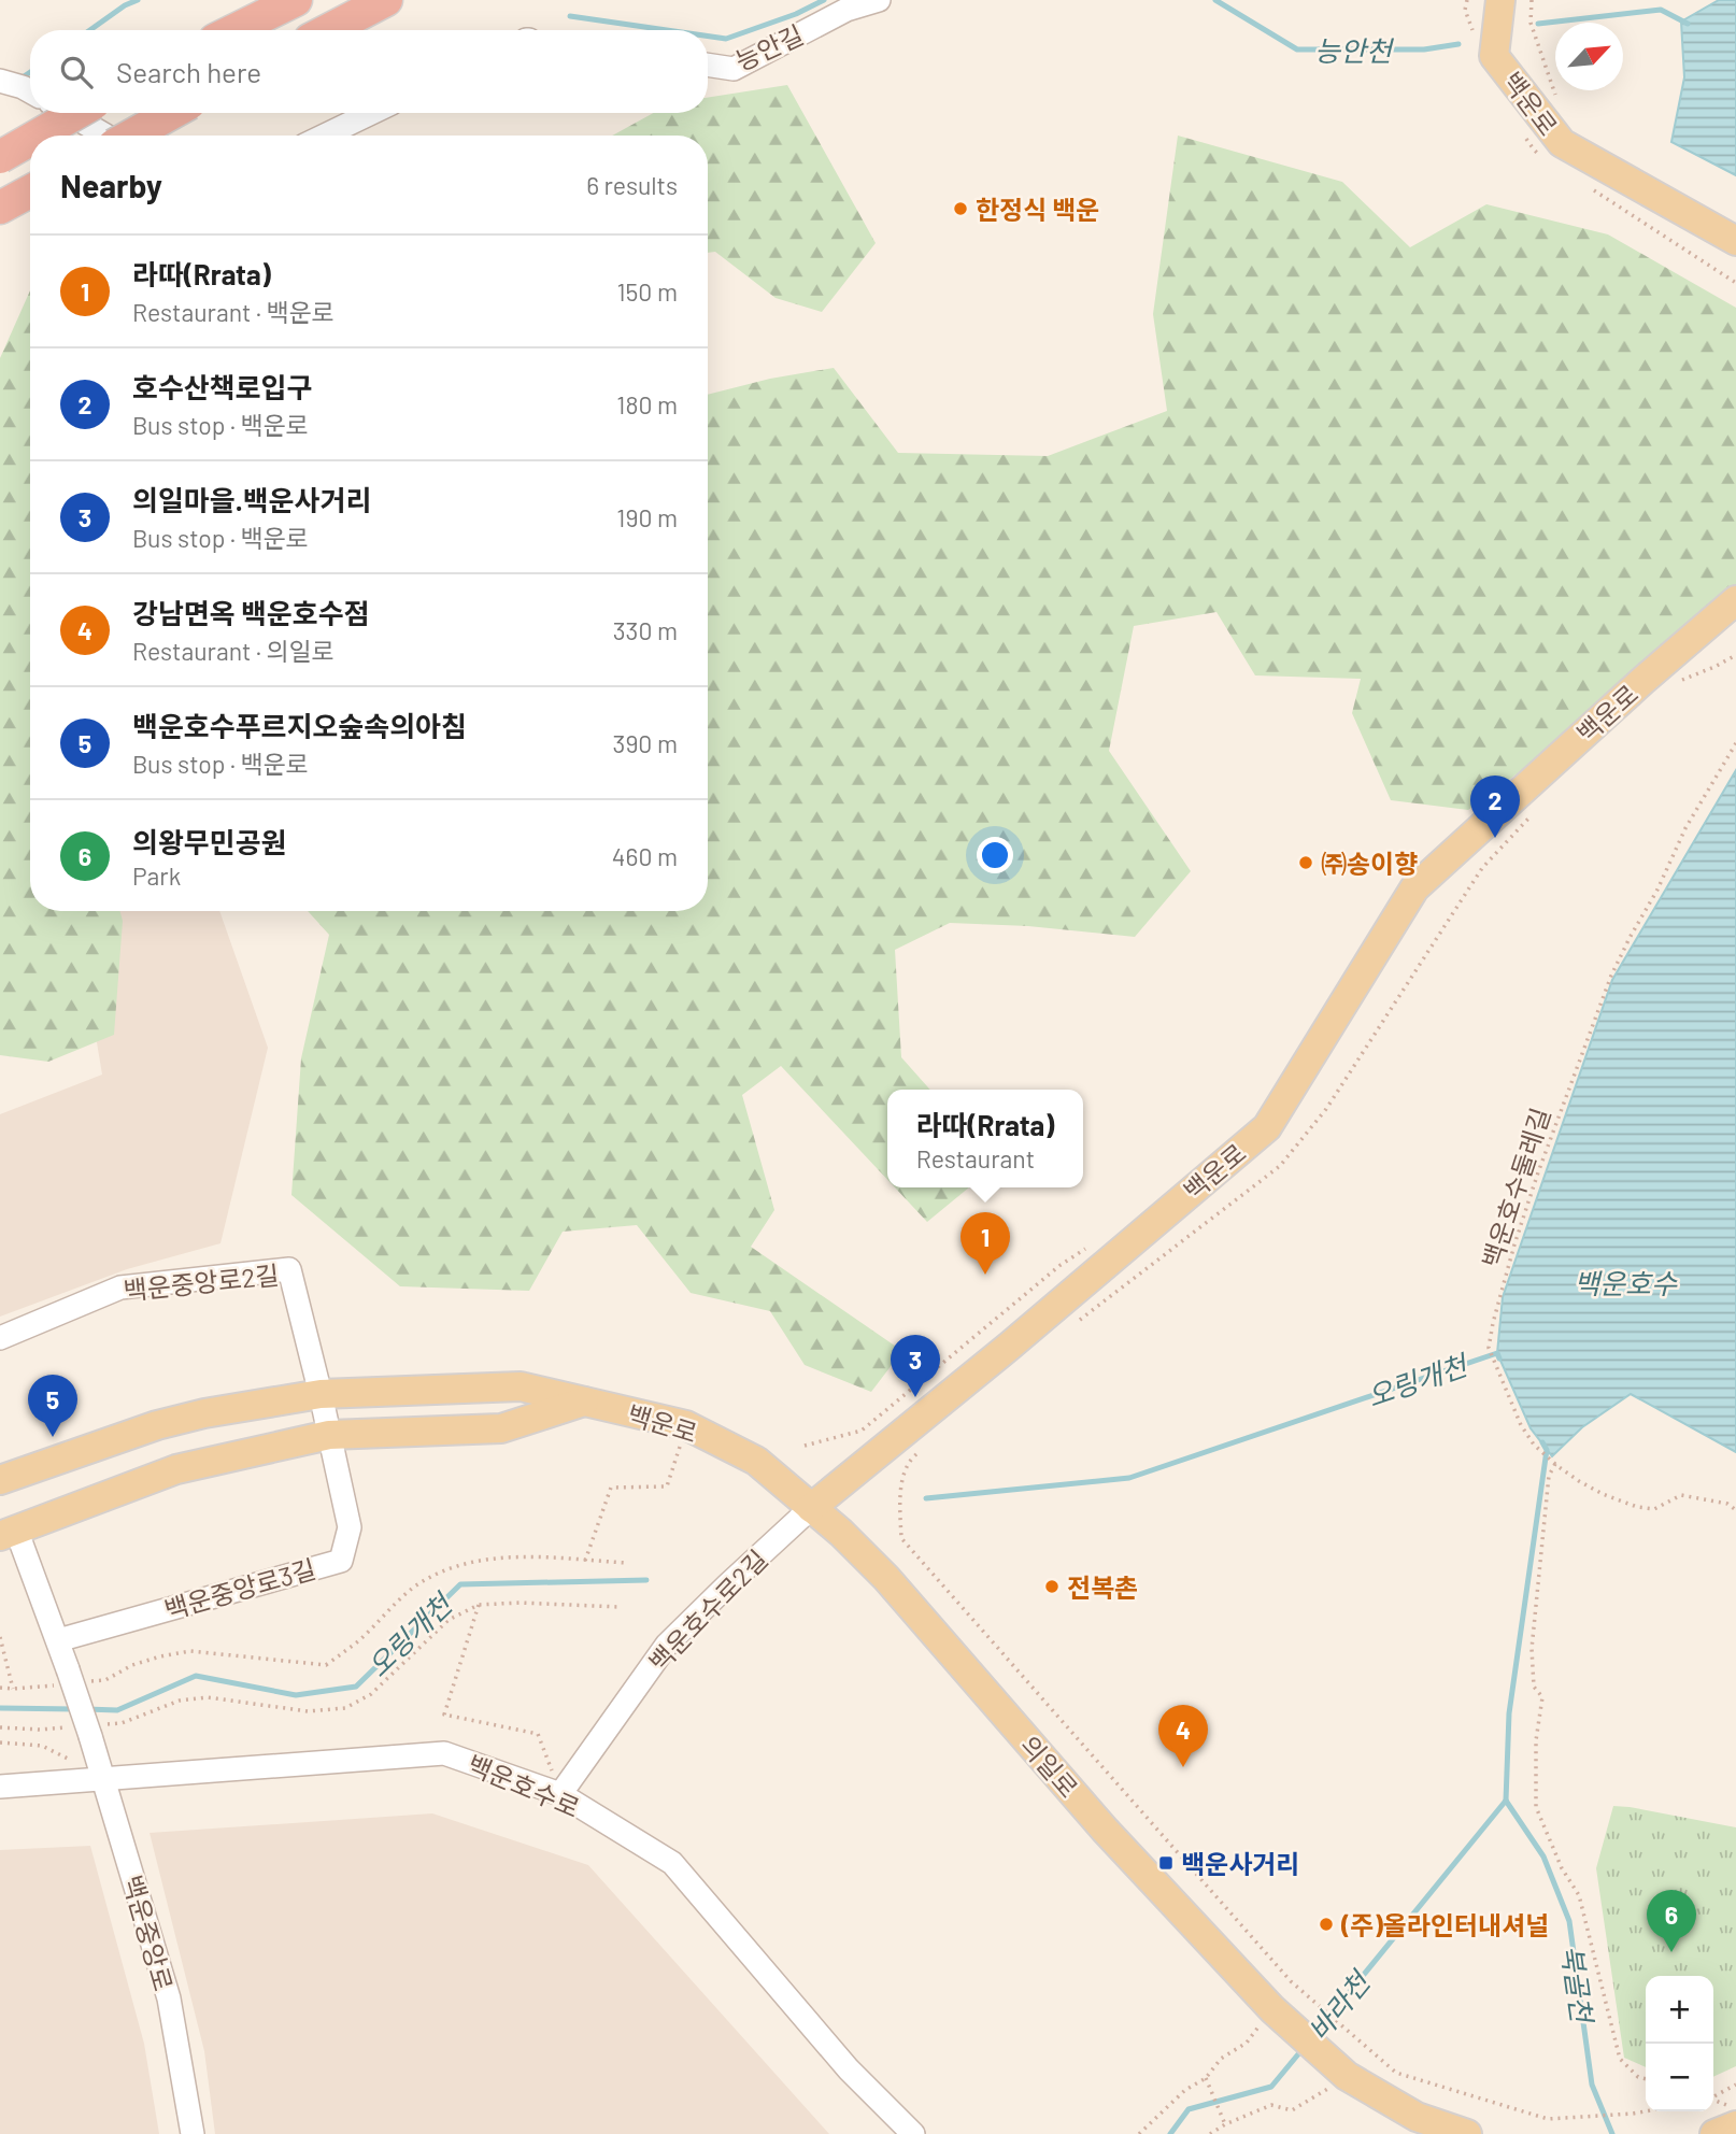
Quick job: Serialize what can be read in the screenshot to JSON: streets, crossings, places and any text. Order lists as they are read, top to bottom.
{
  "streets": {
    "main road": ["백운로", "의일로"],
    "street": [
      "능안길",
      "백운중앙로2길",
      "백운중앙로3길",
      "백운호수로2길",
      "백운호수로",
      "백운중앙로"
    ],
    "path": ["백운호수둘레길"]
  },
  "crossings": [
    ["백운로", "백운중앙로2길"],
    ["백운로", "백운호수로2길"],
    ["백운로", "의일로"],
    ["백운중앙로2길", "백운중앙로3길"],
    ["백운호수로2길", "의일로"],
    ["백운호수로2길", "백운호수로"],
    ["백운호수로", "백운중앙로"]
  ],
  "water": [
    "능안천",
    "백운호수",
    "오링개천",
    "북골천",
    "바라천"
  ],
  "places": {
    "other": [
      "한정식 백운",
      "㈜송이향",
      "전복촌",
      "(주)올라인터내셔널"
    ],
    "transit": ["백운사거리"]
  },
  "north": "top right",
  "page": {
    "search": "Search here",
    "heading": ["Nearby", "6 results"],
    "list": [
      {
        "mark": "1",
        "name": "라따(Rrata)",
        "note": "Restaurant · 백운로",
        "value": "150 m"
      },
      {
        "mark": "2",
        "name": "호수산책로입구",
        "note": "Bus stop · 백운로",
        "value": "180 m"
      },
      {
        "mark": "3",
        "name": "의일마을.백운사거리",
        "note": "Bus stop · 백운로",
        "value": "190 m"
      },
      {
        "mark": "4",
        "name": "강남면옥 백운호수점",
        "note": "Restaurant · 의일로",
        "value": "330 m"
      },
      {
        "mark": "5",
        "name": "백운호수푸르지오숲속의아침",
        "note": "Bus stop · 백운로",
        "value": "390 m"
      },
      {
        "mark": "6",
        "name": "의왕무민공원",
        "note": "Park",
        "value": "460 m"
      }
    ],
    "pins": [
      "2",
      "1",
      "3",
      "5",
      "4",
      "6"
    ],
    "popup": ["라따(Rrata)", "Restaurant"],
    "map_buttons": ["+", "−"]
  }
}
